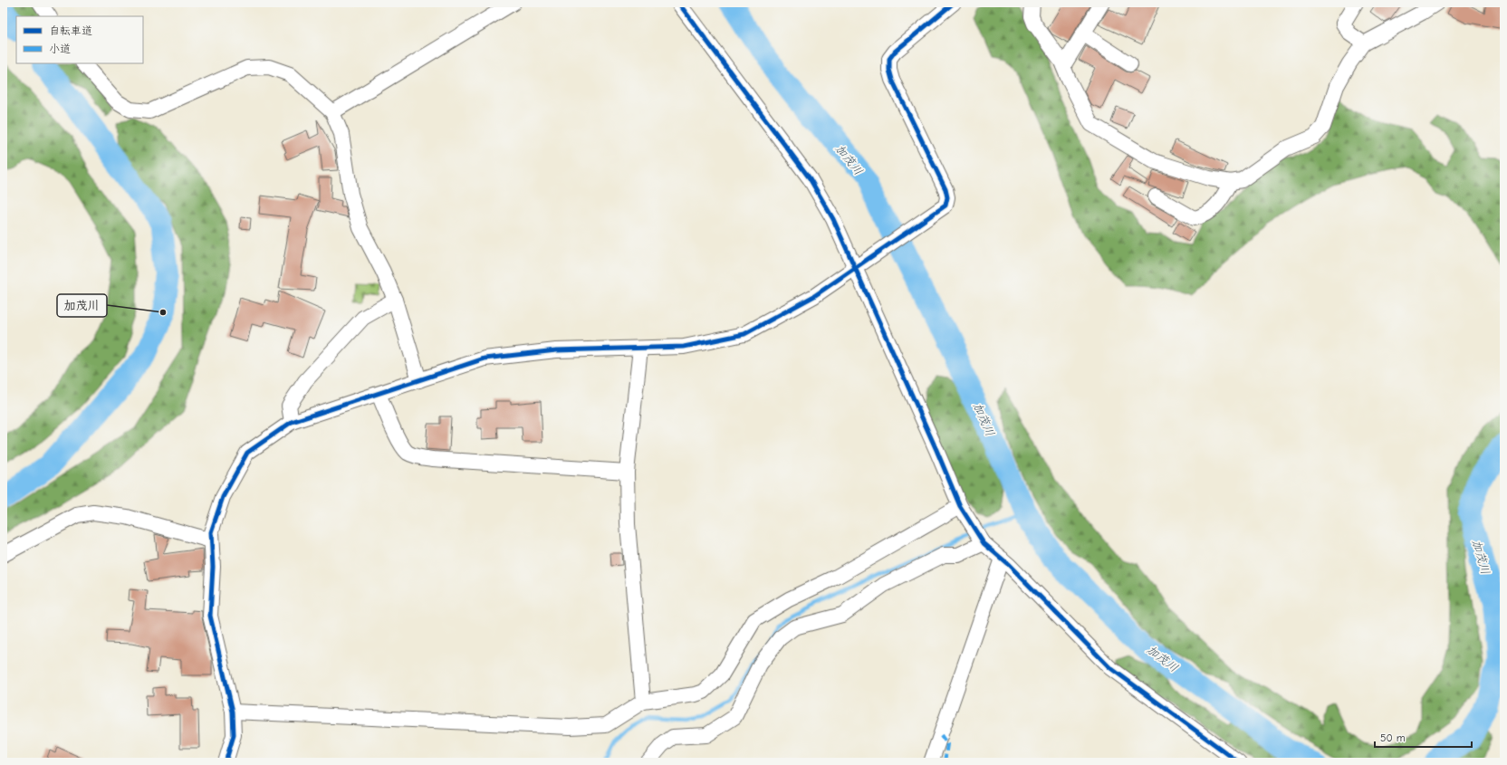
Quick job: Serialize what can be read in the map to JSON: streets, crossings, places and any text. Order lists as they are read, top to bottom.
{
  "water": ["加茂川"],
  "places": ["加茂川"],
  "legend": ["自転車道", "小道"],
  "scale_bar": "50 m"
}
